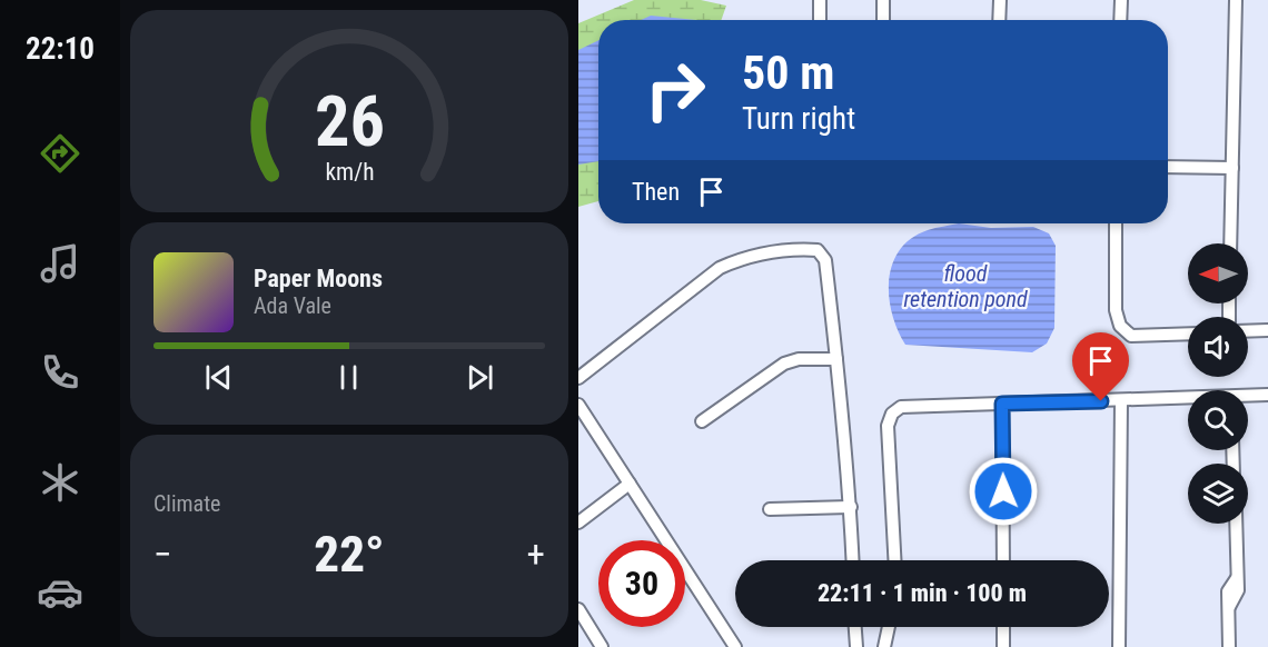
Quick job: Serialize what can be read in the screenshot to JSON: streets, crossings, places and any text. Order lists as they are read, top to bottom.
{
  "water": ["flood retention pond"],
  "north": "left",
  "page": {
    "tabs": "22:10",
    "turn": ["50 m", "Turn right"],
    "then": "Then",
    "song": ["Paper Moons", "Ada Vale"],
    "tile": "Climate",
    "heat": ["−", "22°", "+"],
    "limit": "30",
    "trip": "22:11 · 1 min · 100 m",
    "gauge": ["26", "km/h"]
  }
}
